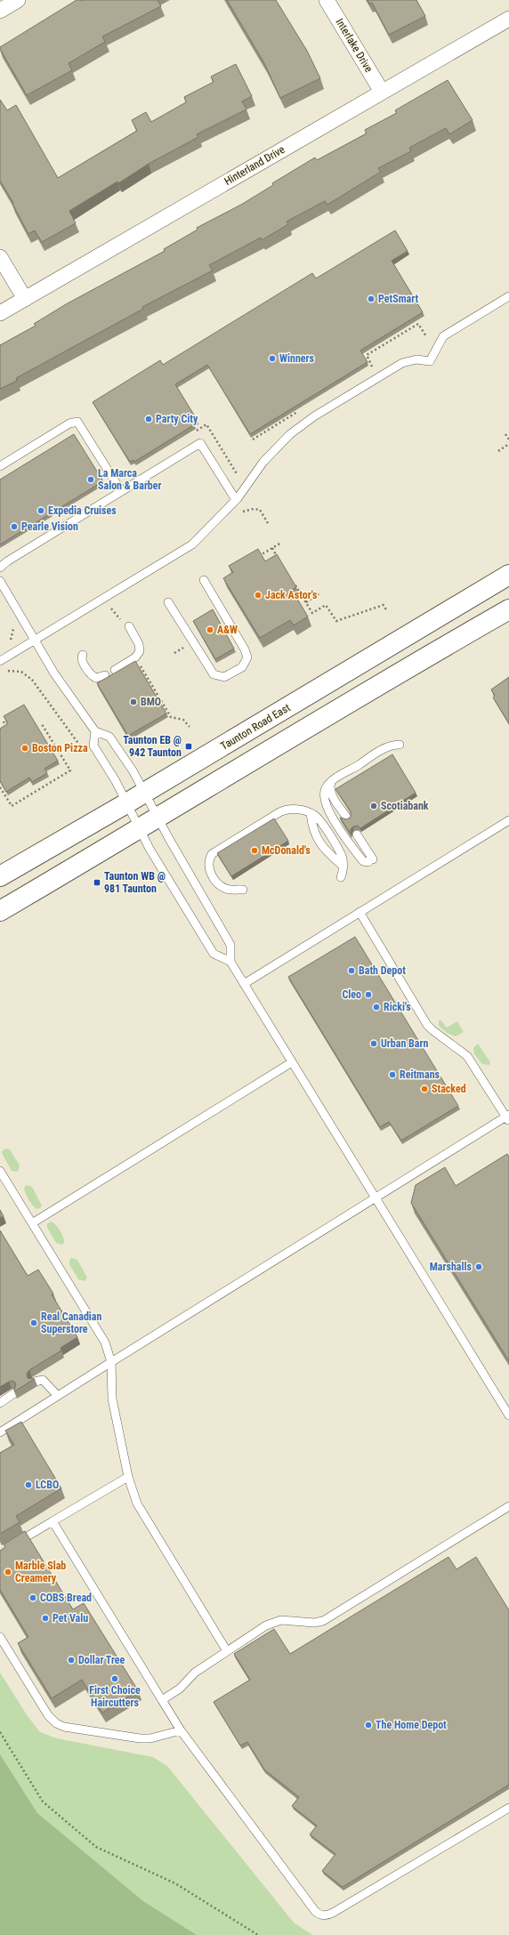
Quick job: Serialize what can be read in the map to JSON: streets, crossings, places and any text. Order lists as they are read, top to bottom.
{
  "streets": {
    "main road": ["Taunton Road East"],
    "street": ["Interlake Drive", "Hinterland Drive"]
  },
  "crossings": [
    ["Interlake Drive", "Hinterland Drive"]
  ],
  "places": {
    "other": [
      "PetSmart",
      "Winners",
      "Party City",
      "La Marca Salon & Barber",
      "Expedia Cruises",
      "Pearle Vision",
      "Jack Astor's",
      "A&W",
      "BMO",
      "Boston Pizza",
      "Scotiabank",
      "McDonald's",
      "Bath Depot",
      "Cleo",
      "Ricki's",
      "Urban Barn",
      "Reitmans",
      "Stacked",
      "Marshalls",
      "Real Canadian Superstore",
      "LCBO",
      "Marble Slab Creamery",
      "COBS Bread",
      "Pet Valu",
      "Dollar Tree",
      "First Choice Haircutters",
      "The Home Depot"
    ],
    "transit": ["Taunton EB @ 942 Taunton", "Taunton WB @ 981 Taunton"]
  }
}
